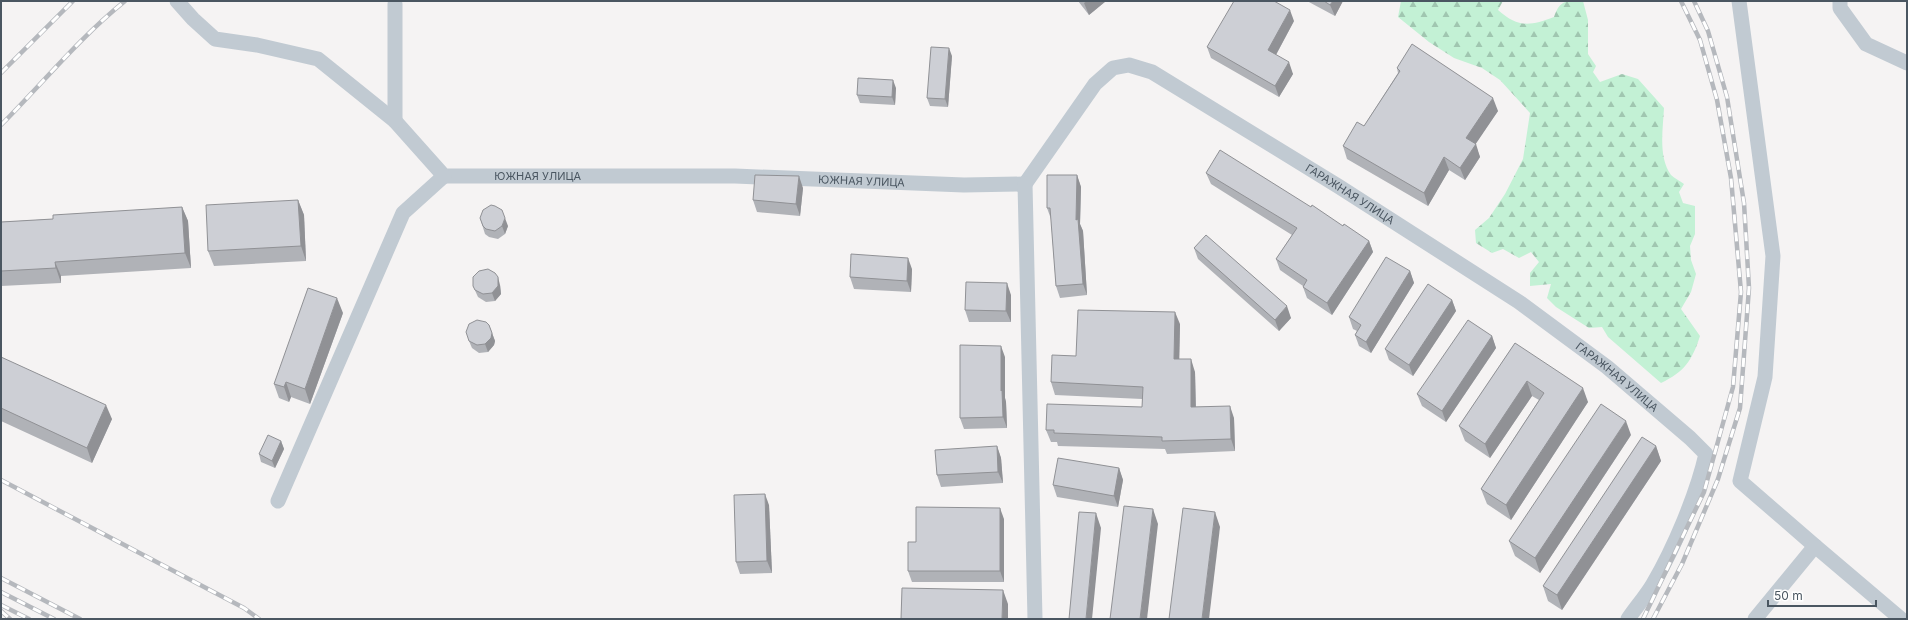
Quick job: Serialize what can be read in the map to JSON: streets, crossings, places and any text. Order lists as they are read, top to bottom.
{
  "streets": {
    "street": ["ЮЖНАЯ УЛИЦА", "ГАРАЖНАЯ УЛИЦА"]
  },
  "crossings": [
    ["ЮЖНАЯ УЛИЦА", "ГАРАЖНАЯ УЛИЦА"]
  ],
  "scale_bar": "50 m"
}
